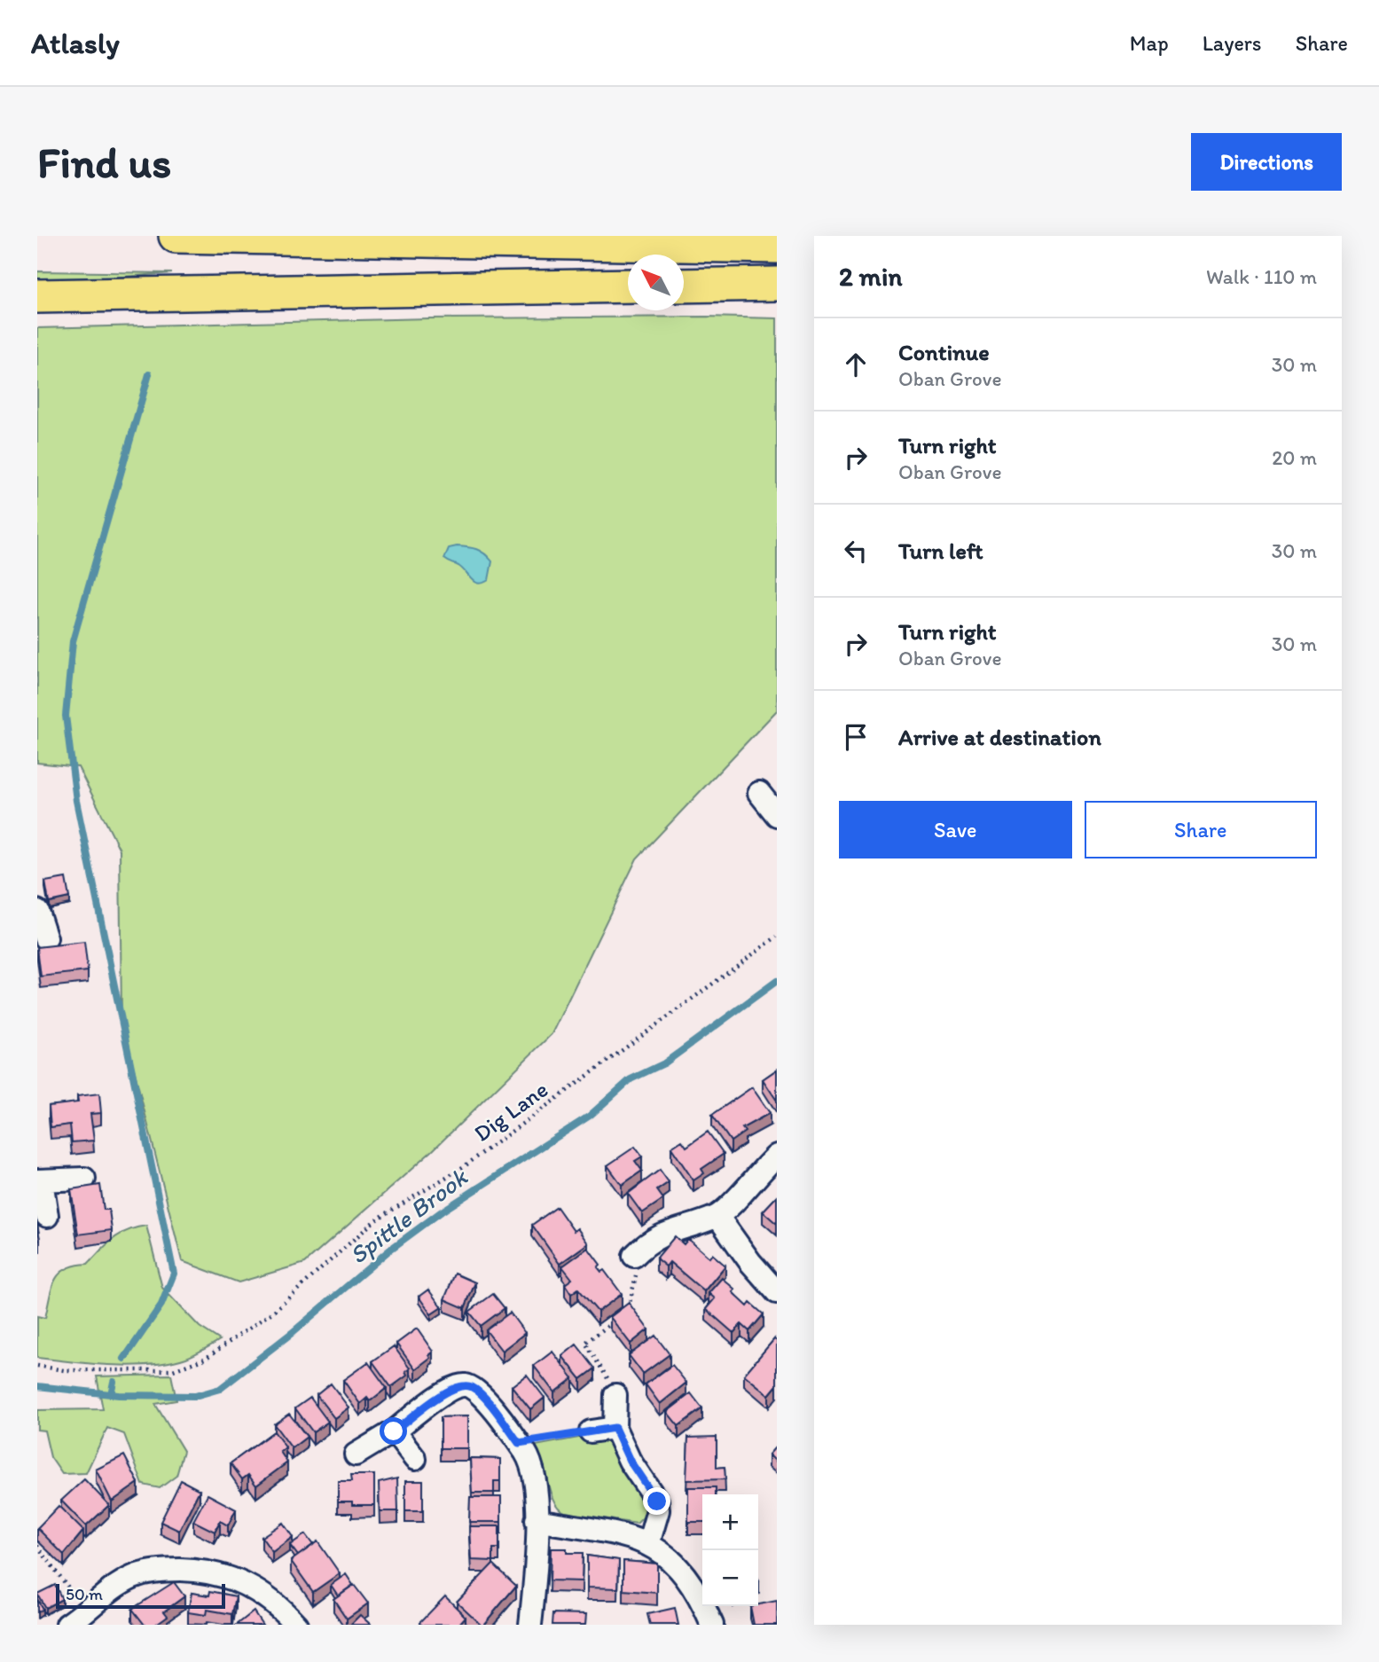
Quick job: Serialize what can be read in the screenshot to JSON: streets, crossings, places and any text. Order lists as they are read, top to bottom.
{
  "streets": {
    "path": ["Dig Lane"]
  },
  "water": ["Spittle Brook"],
  "scale_bar": "50 m",
  "north": "top left",
  "page": {
    "header": "Atlasly",
    "nav": ["Map", "Layers", "Share"],
    "buttons": [
      "Directions",
      ["Save", "Share"]
    ],
    "title": "Find us",
    "heading": ["2 min", "Walk · 110 m"],
    "list": [
      ["Continue", "Oban Grove", "30 m"],
      ["Turn right", "Oban Grove", "20 m"],
      ["Turn left", "30 m"],
      ["Turn right", "Oban Grove", "30 m"],
      "Arrive at destination"
    ],
    "map_buttons": ["+", "−"],
    "scale": "50 m"
  }
}
